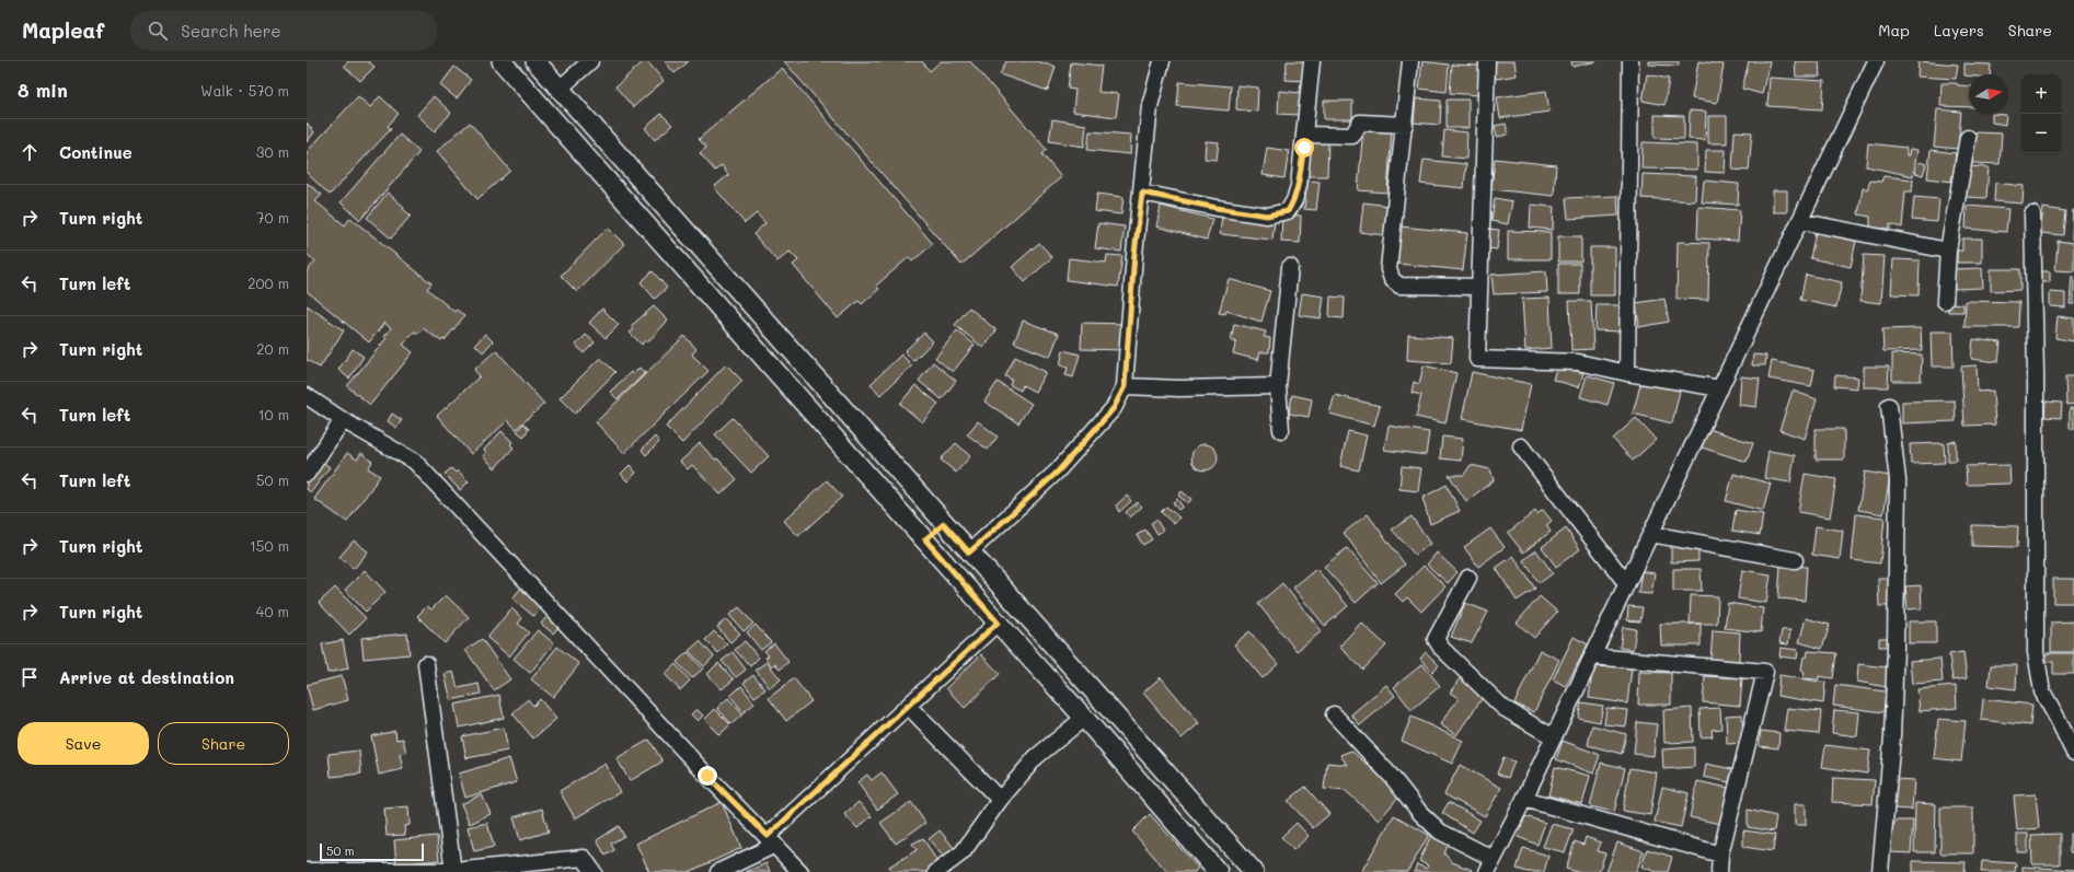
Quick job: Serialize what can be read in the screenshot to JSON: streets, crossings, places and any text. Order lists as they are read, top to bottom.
{
  "scale_bar": "50 m",
  "north": "right",
  "page": {
    "header": "Mapleaf",
    "search": "Search here",
    "nav": ["Map", "Layers", "Share"],
    "heading": ["8 min", "Walk · 570 m"],
    "map_buttons": ["+", "−"],
    "list": [
      ["Continue", "30 m"],
      ["Turn right", "70 m"],
      ["Turn left", "200 m"],
      ["Turn right", "20 m"],
      ["Turn left", "10 m"],
      ["Turn left", "50 m"],
      ["Turn right", "150 m"],
      ["Turn right", "40 m"],
      "Arrive at destination"
    ],
    "buttons": ["Save", "Share"],
    "scale": "50 m"
  }
}
